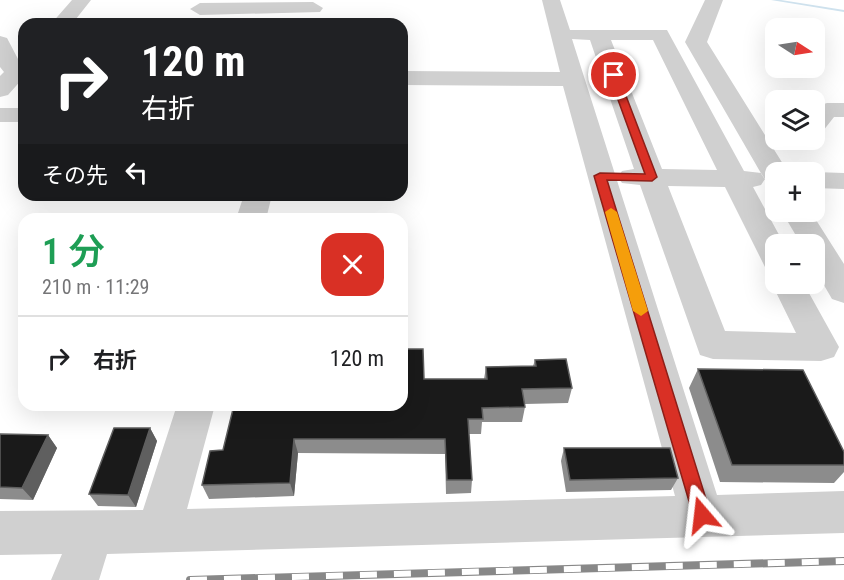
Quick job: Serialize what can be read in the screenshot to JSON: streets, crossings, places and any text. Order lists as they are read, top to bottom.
{
  "north": "right",
  "page": {
    "map_buttons": ["+", "−"],
    "turn": ["120 m", "右折"],
    "then": "その先",
    "heading": ["1 分", "210 m · 11:29"],
    "list": [
      {
        "name": "右折",
        "value": "120 m"
      }
    ]
  }
}
